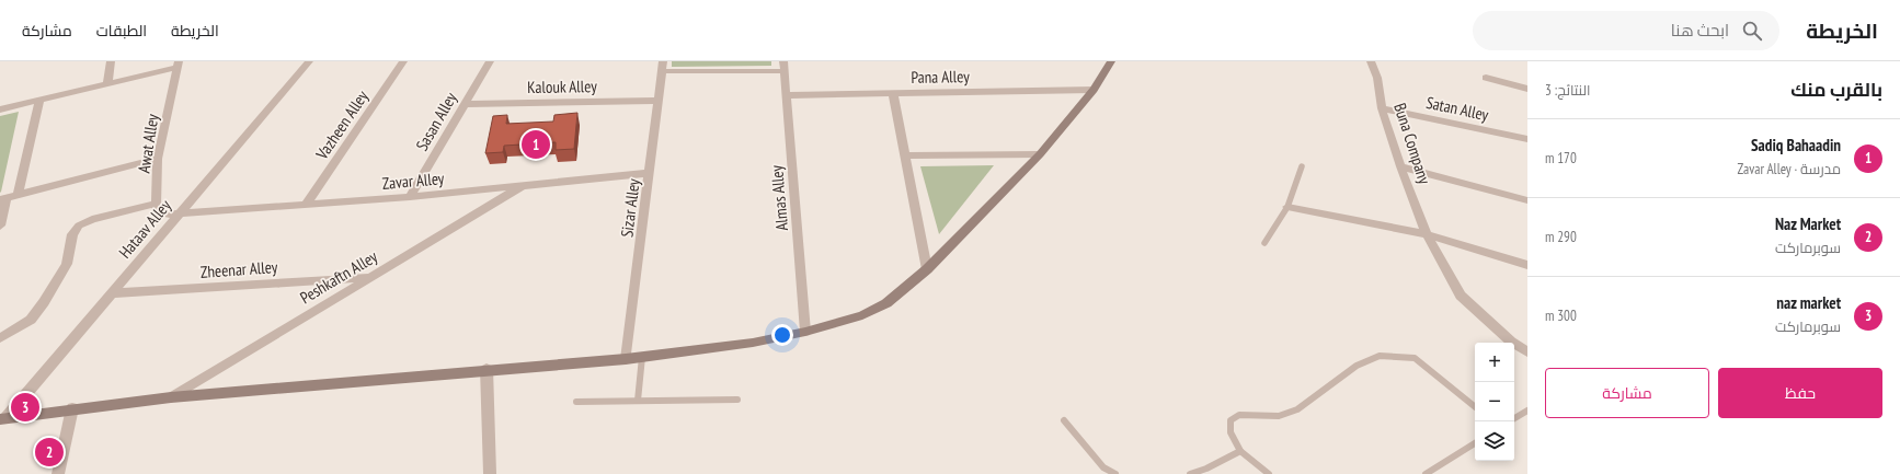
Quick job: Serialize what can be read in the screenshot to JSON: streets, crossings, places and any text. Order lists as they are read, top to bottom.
{
  "streets": {
    "street": [
      "Pana Alley",
      "Kalouk Alley",
      "Satan Alley",
      "Sasan Alley",
      "Vazheen Alley",
      "Awat Alley",
      "Buna Company",
      "Zavar Alley",
      "Almas Alley",
      "Sizar Alley",
      "Hataav Alley",
      "Zheenar Alley",
      "Peshkaftn Alley"
    ]
  },
  "crossings": [
    ["Pana Alley", "Almas Alley"],
    ["Kalouk Alley", "Sasan Alley"],
    ["Kalouk Alley", "Sizar Alley"],
    ["Satan Alley", "Buna Company"],
    ["Sasan Alley", "Zavar Alley"],
    ["Vazheen Alley", "Zavar Alley"],
    ["Zavar Alley", "Sizar Alley"],
    ["Zavar Alley", "Hataav Alley"],
    ["Zavar Alley", "Peshkaftn Alley"],
    ["Hataav Alley", "Zheenar Alley"],
    ["Zheenar Alley", "Peshkaftn Alley"]
  ],
  "page": {
    "header": "الخريطة",
    "search": "ابحث هنا",
    "nav": ["الخريطة", "الطبقات", "مشاركة"],
    "heading": ["بالقرب منك", "النتائج: 3"],
    "list": [
      {
        "mark": "1",
        "name": "Sadiq Bahaadin",
        "note": "مدرسة · Zavar Alley",
        "value": "170 m"
      },
      {
        "mark": "2",
        "name": "Naz Market",
        "note": "سوبرماركت",
        "value": "290 m"
      },
      {
        "mark": "3",
        "name": "naz market",
        "note": "سوبرماركت",
        "value": "300 m"
      }
    ],
    "pins": ["1", "3", "2"],
    "map_buttons": ["+", "−"],
    "buttons": ["حفظ", "مشاركة"]
  }
}
